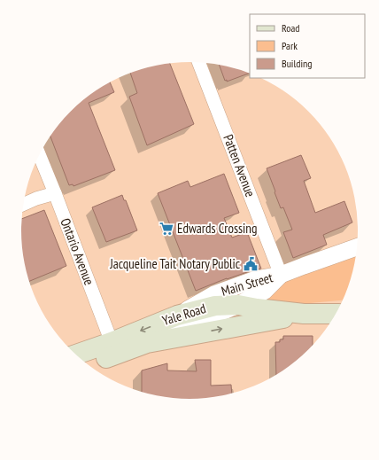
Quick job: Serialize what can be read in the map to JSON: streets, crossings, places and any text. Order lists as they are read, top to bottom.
{
  "streets": {
    "main road": ["Yale Road"],
    "street": ["Patten Avenue", "Ontario Avenue", "Main Street"]
  },
  "crossings": [
    ["Patten Avenue", "Main Street"],
    ["Ontario Avenue", "Yale Road"],
    ["Main Street", "Yale Road"]
  ],
  "places": {
    "supermarket": ["Edwards Crossing"],
    "public building": ["Jacqueline Tait Notary Public"]
  },
  "legend": ["Road", "Park", "Building"]
}
